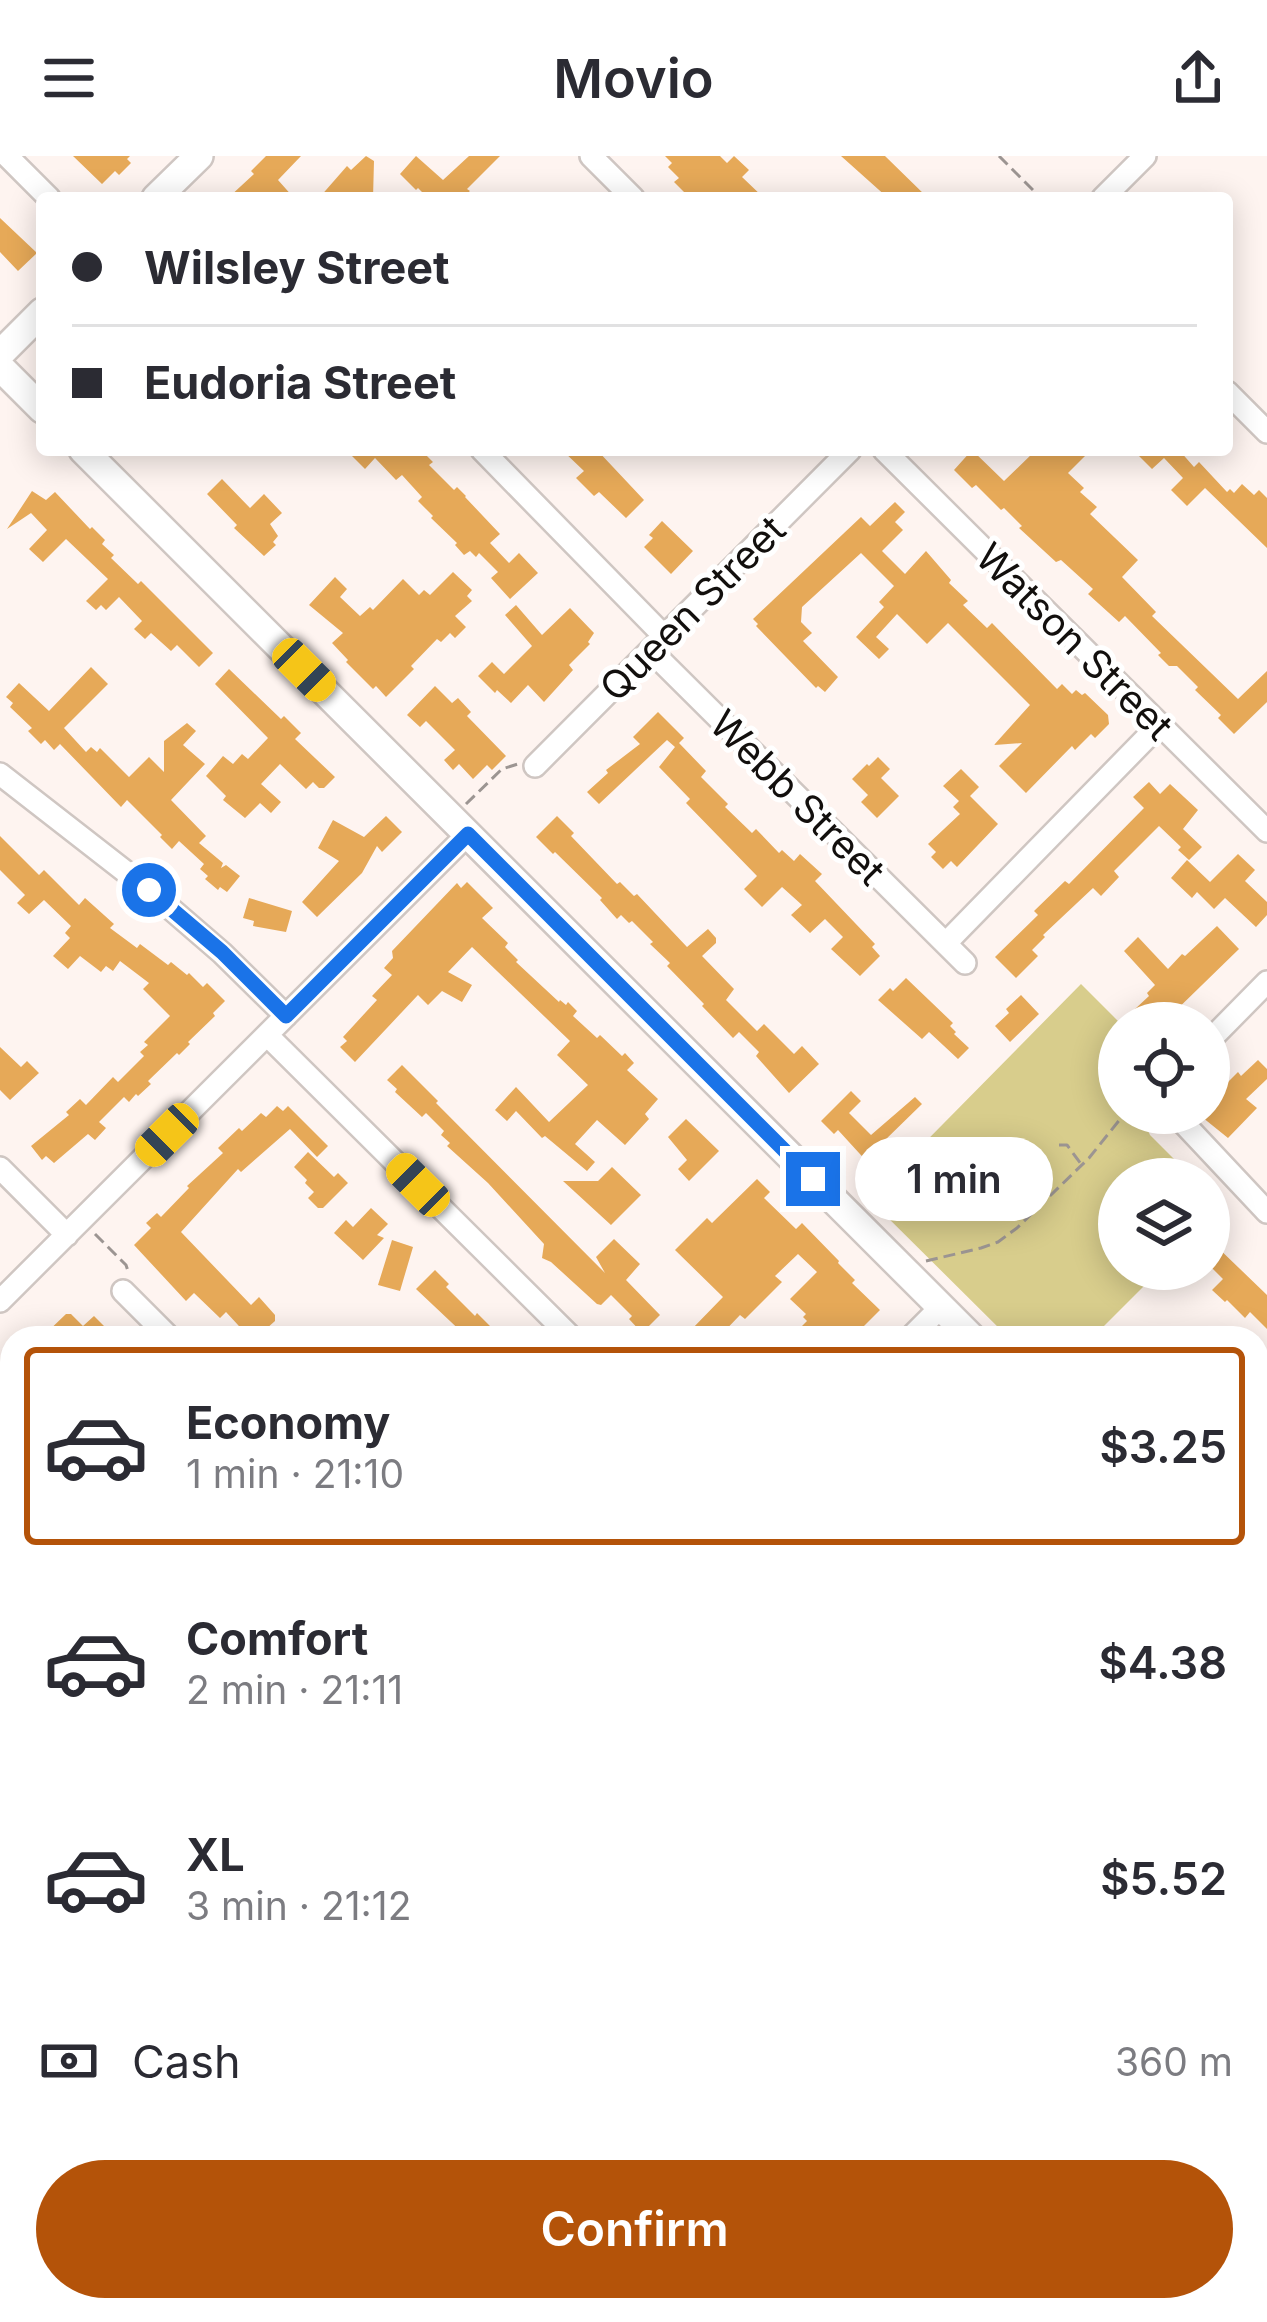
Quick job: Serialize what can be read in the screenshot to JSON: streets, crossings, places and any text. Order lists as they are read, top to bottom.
{
  "streets": {
    "street": ["Queen Street", "Watson Street", "Webb Street"]
  },
  "crossings": [
    ["Queen Street", "Webb Street"]
  ],
  "page": {
    "header": "Movio",
    "banner": ["Wilsley Street", "Eudoria Street"],
    "bubble": "1 min",
    "list": [
      {
        "name": "Economy",
        "note": "1 min · 21:10",
        "value": "$3.25"
      },
      {
        "name": "Comfort",
        "note": "2 min · 21:11",
        "value": "$4.38"
      },
      {
        "name": "XL",
        "note": "3 min · 21:12",
        "value": "$5.52"
      }
    ],
    "pay": ["Cash", "360 m"],
    "buttons": "Confirm"
  }
}
